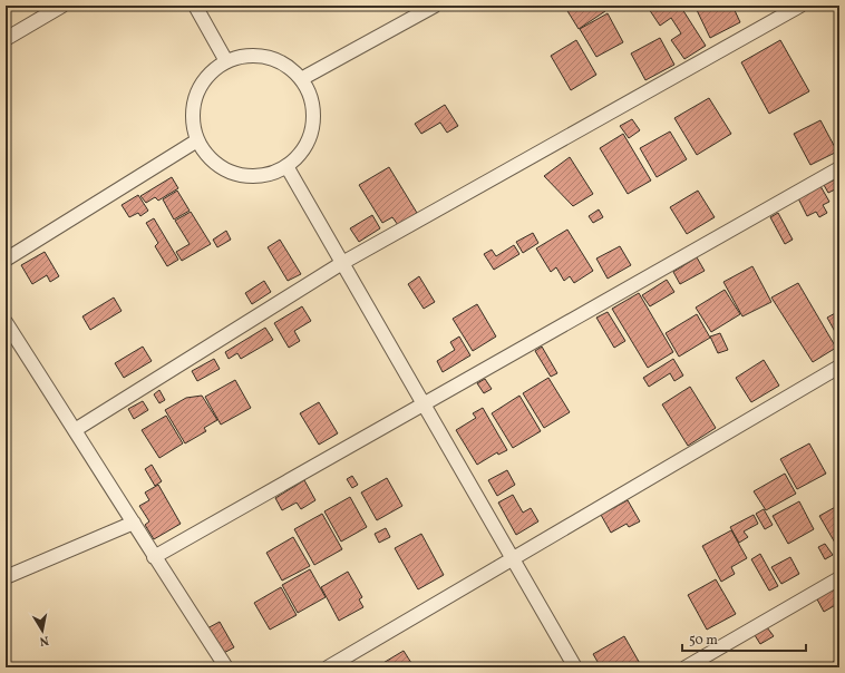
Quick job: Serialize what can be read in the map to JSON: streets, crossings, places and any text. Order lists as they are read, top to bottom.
{
  "scale_bar": "50 m",
  "north": "bottom"
}
